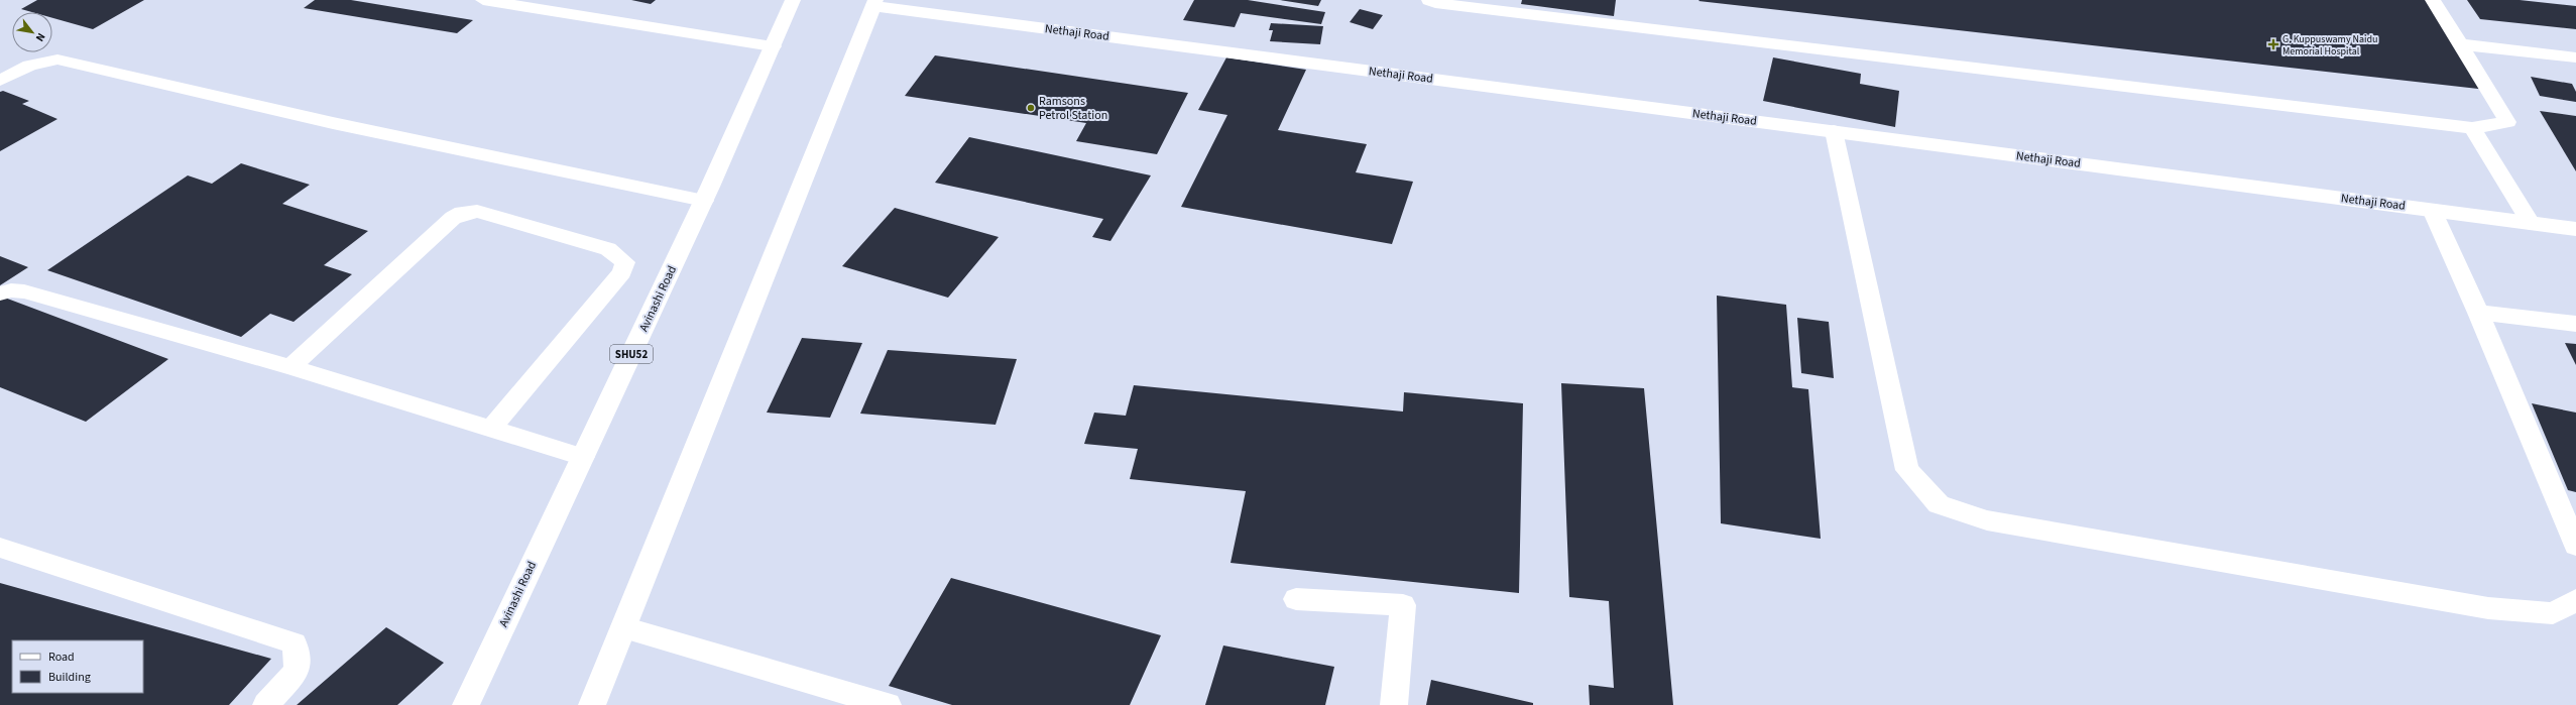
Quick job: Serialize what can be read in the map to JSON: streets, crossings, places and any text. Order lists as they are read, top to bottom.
{
  "streets": {
    "main road": ["Nethaji Road", "Avinashi Road", "SHU52"]
  },
  "places": {
    "health": ["G. Kuppuswamy Naidu Memorial Hospital"],
    "other": ["Ramsons Petrol Station"]
  },
  "legend": ["Road", "Building"],
  "north": "bottom right"
}
